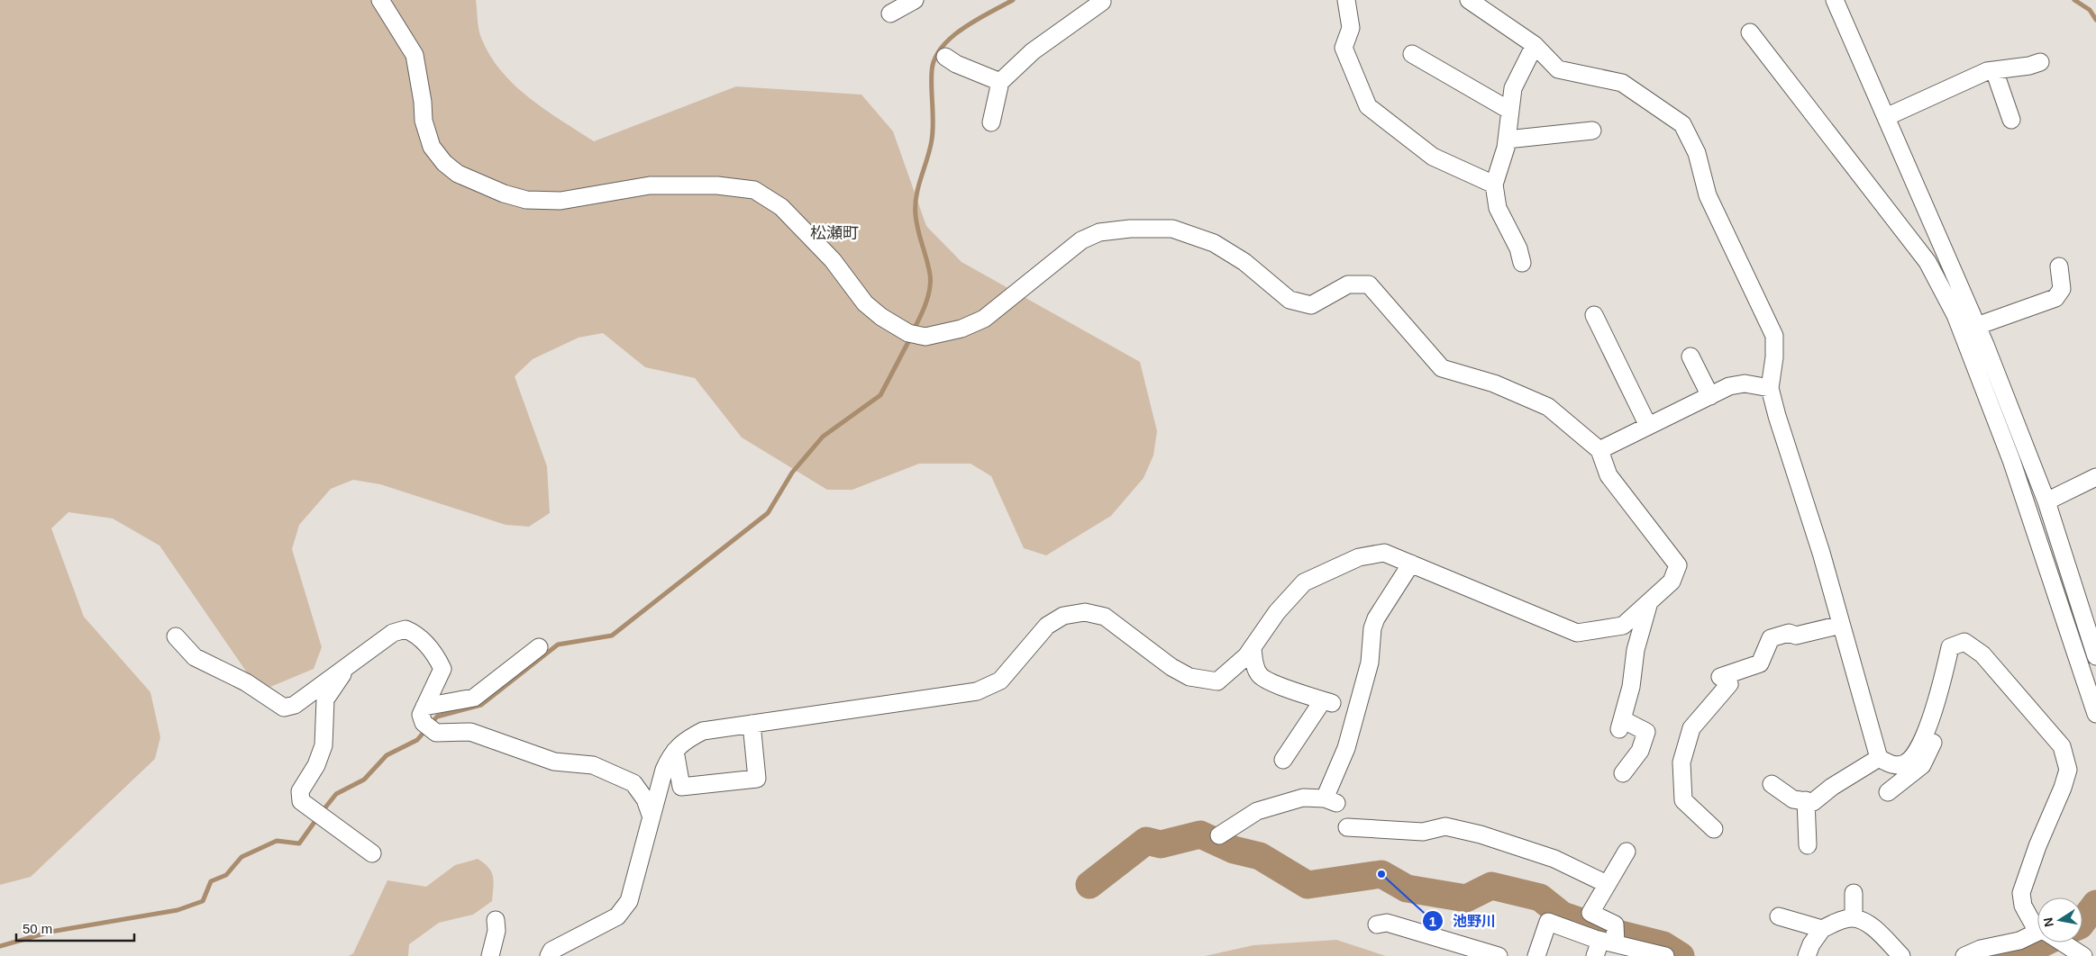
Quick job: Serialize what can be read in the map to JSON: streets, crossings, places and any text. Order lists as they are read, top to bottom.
{
  "districts": ["松瀬町"],
  "places": ["池野川"],
  "scale_bar": "50 m",
  "north": "left"
}
